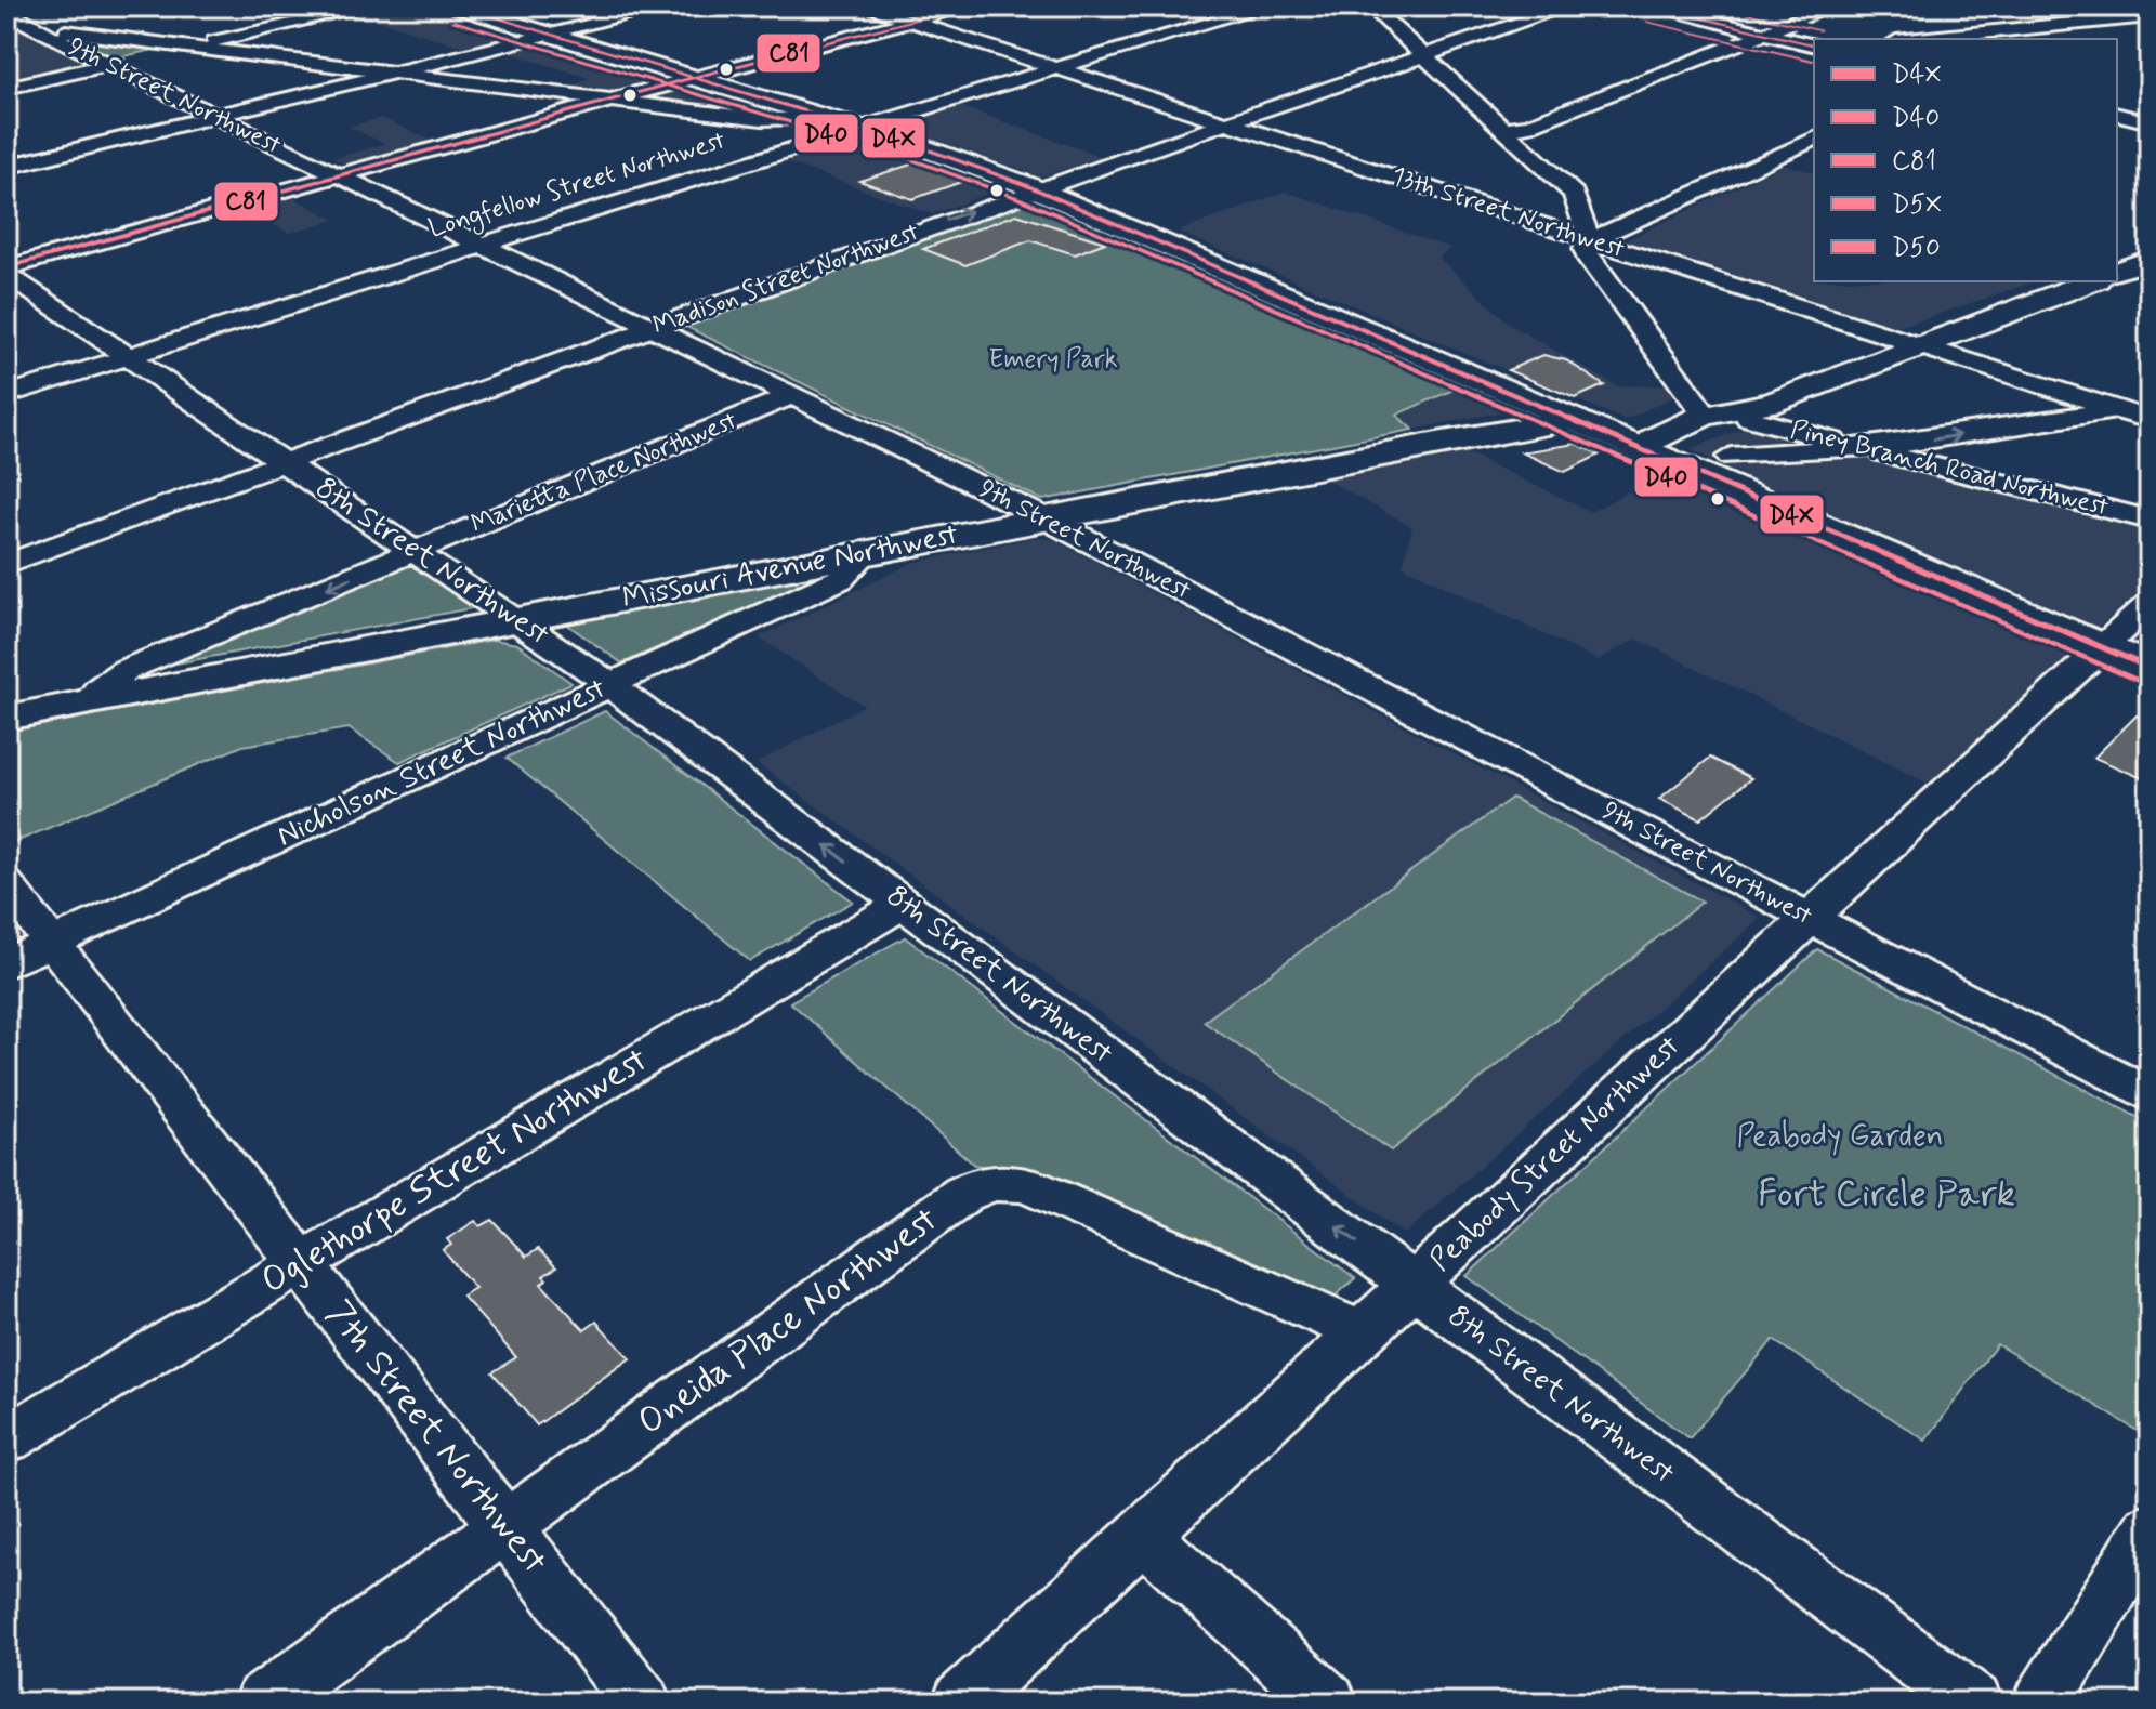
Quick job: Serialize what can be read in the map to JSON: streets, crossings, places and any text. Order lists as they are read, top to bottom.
{
  "streets": {
    "main road": ["Missouri Avenue Northwest"],
    "street": [
      "9th Street Northwest",
      "Longfellow Street Northwest",
      "13th Street Northwest",
      "Madison Street Northwest",
      "Piney Branch Road Northwest",
      "Marietta Place Northwest",
      "8th Street Northwest",
      "Nicholson Street Northwest",
      "Peabody Street Northwest",
      "Oglethorpe Street Northwest",
      "Oneida Place Northwest",
      "7th Street Northwest"
    ]
  },
  "crossings": [
    ["9th Street Northwest", "Longfellow Street Northwest"],
    ["9th Street Northwest", "Madison Street Northwest"],
    ["9th Street Northwest", "Marietta Place Northwest"],
    ["9th Street Northwest", "Missouri Avenue Northwest"],
    ["9th Street Northwest", "Peabody Street Northwest"],
    ["Longfellow Street Northwest", "13th Street Northwest"],
    ["Longfellow Street Northwest", "8th Street Northwest"],
    ["13th Street Northwest", "Madison Street Northwest"],
    ["Madison Street Northwest", "8th Street Northwest"],
    ["Marietta Place Northwest", "8th Street Northwest"],
    ["Marietta Place Northwest", "Missouri Avenue Northwest"],
    ["8th Street Northwest", "Missouri Avenue Northwest"],
    ["8th Street Northwest", "Nicholson Street Northwest"],
    ["8th Street Northwest", "Peabody Street Northwest"],
    ["8th Street Northwest", "Oglethorpe Street Northwest"],
    ["Missouri Avenue Northwest", "Nicholson Street Northwest"],
    ["Nicholson Street Northwest", "7th Street Northwest"],
    ["Peabody Street Northwest", "Oneida Place Northwest"],
    ["Oglethorpe Street Northwest", "7th Street Northwest"],
    ["Oneida Place Northwest", "7th Street Northwest"]
  ],
  "one_way": ["Marietta Place Northwest", "8th Street Northwest"],
  "parks": ["Emery Park", "Peabody Garden", "Fort Circle Park"],
  "lines": [
    "transit line D4X",
    "transit line C81",
    "transit line D50",
    "transit line D40",
    "transit line D5X"
  ],
  "legend": [
    "D4X",
    "D40",
    "C81",
    "D5X",
    "D50"
  ]
}
